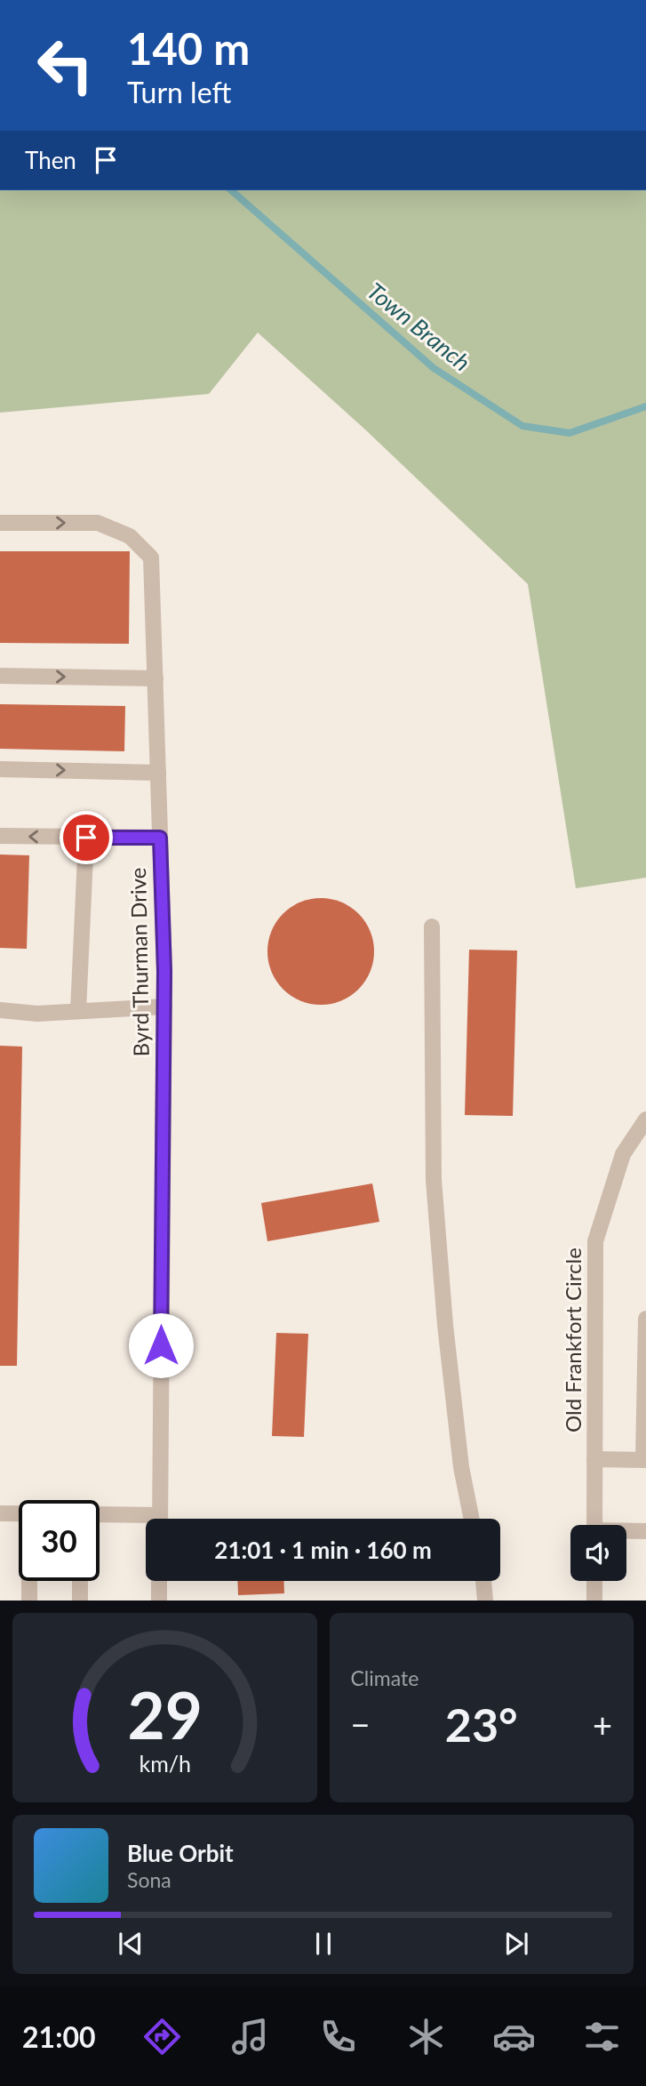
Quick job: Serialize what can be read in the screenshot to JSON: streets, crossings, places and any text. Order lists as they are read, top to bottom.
{
  "streets": {
    "street": ["Byrd Thurman Drive", "Old Frankfort Circle"]
  },
  "water": ["Town Branch"],
  "page": {
    "turn": ["140 m", "Turn left"],
    "then": "Then",
    "limit": "30",
    "trip": "21:01 · 1 min · 160 m",
    "tile": "Climate",
    "heat": ["−", "23°", "+"],
    "song": ["Blue Orbit", "Sona"],
    "tabs": "21:00",
    "gauge": ["29", "km/h"]
  }
}
